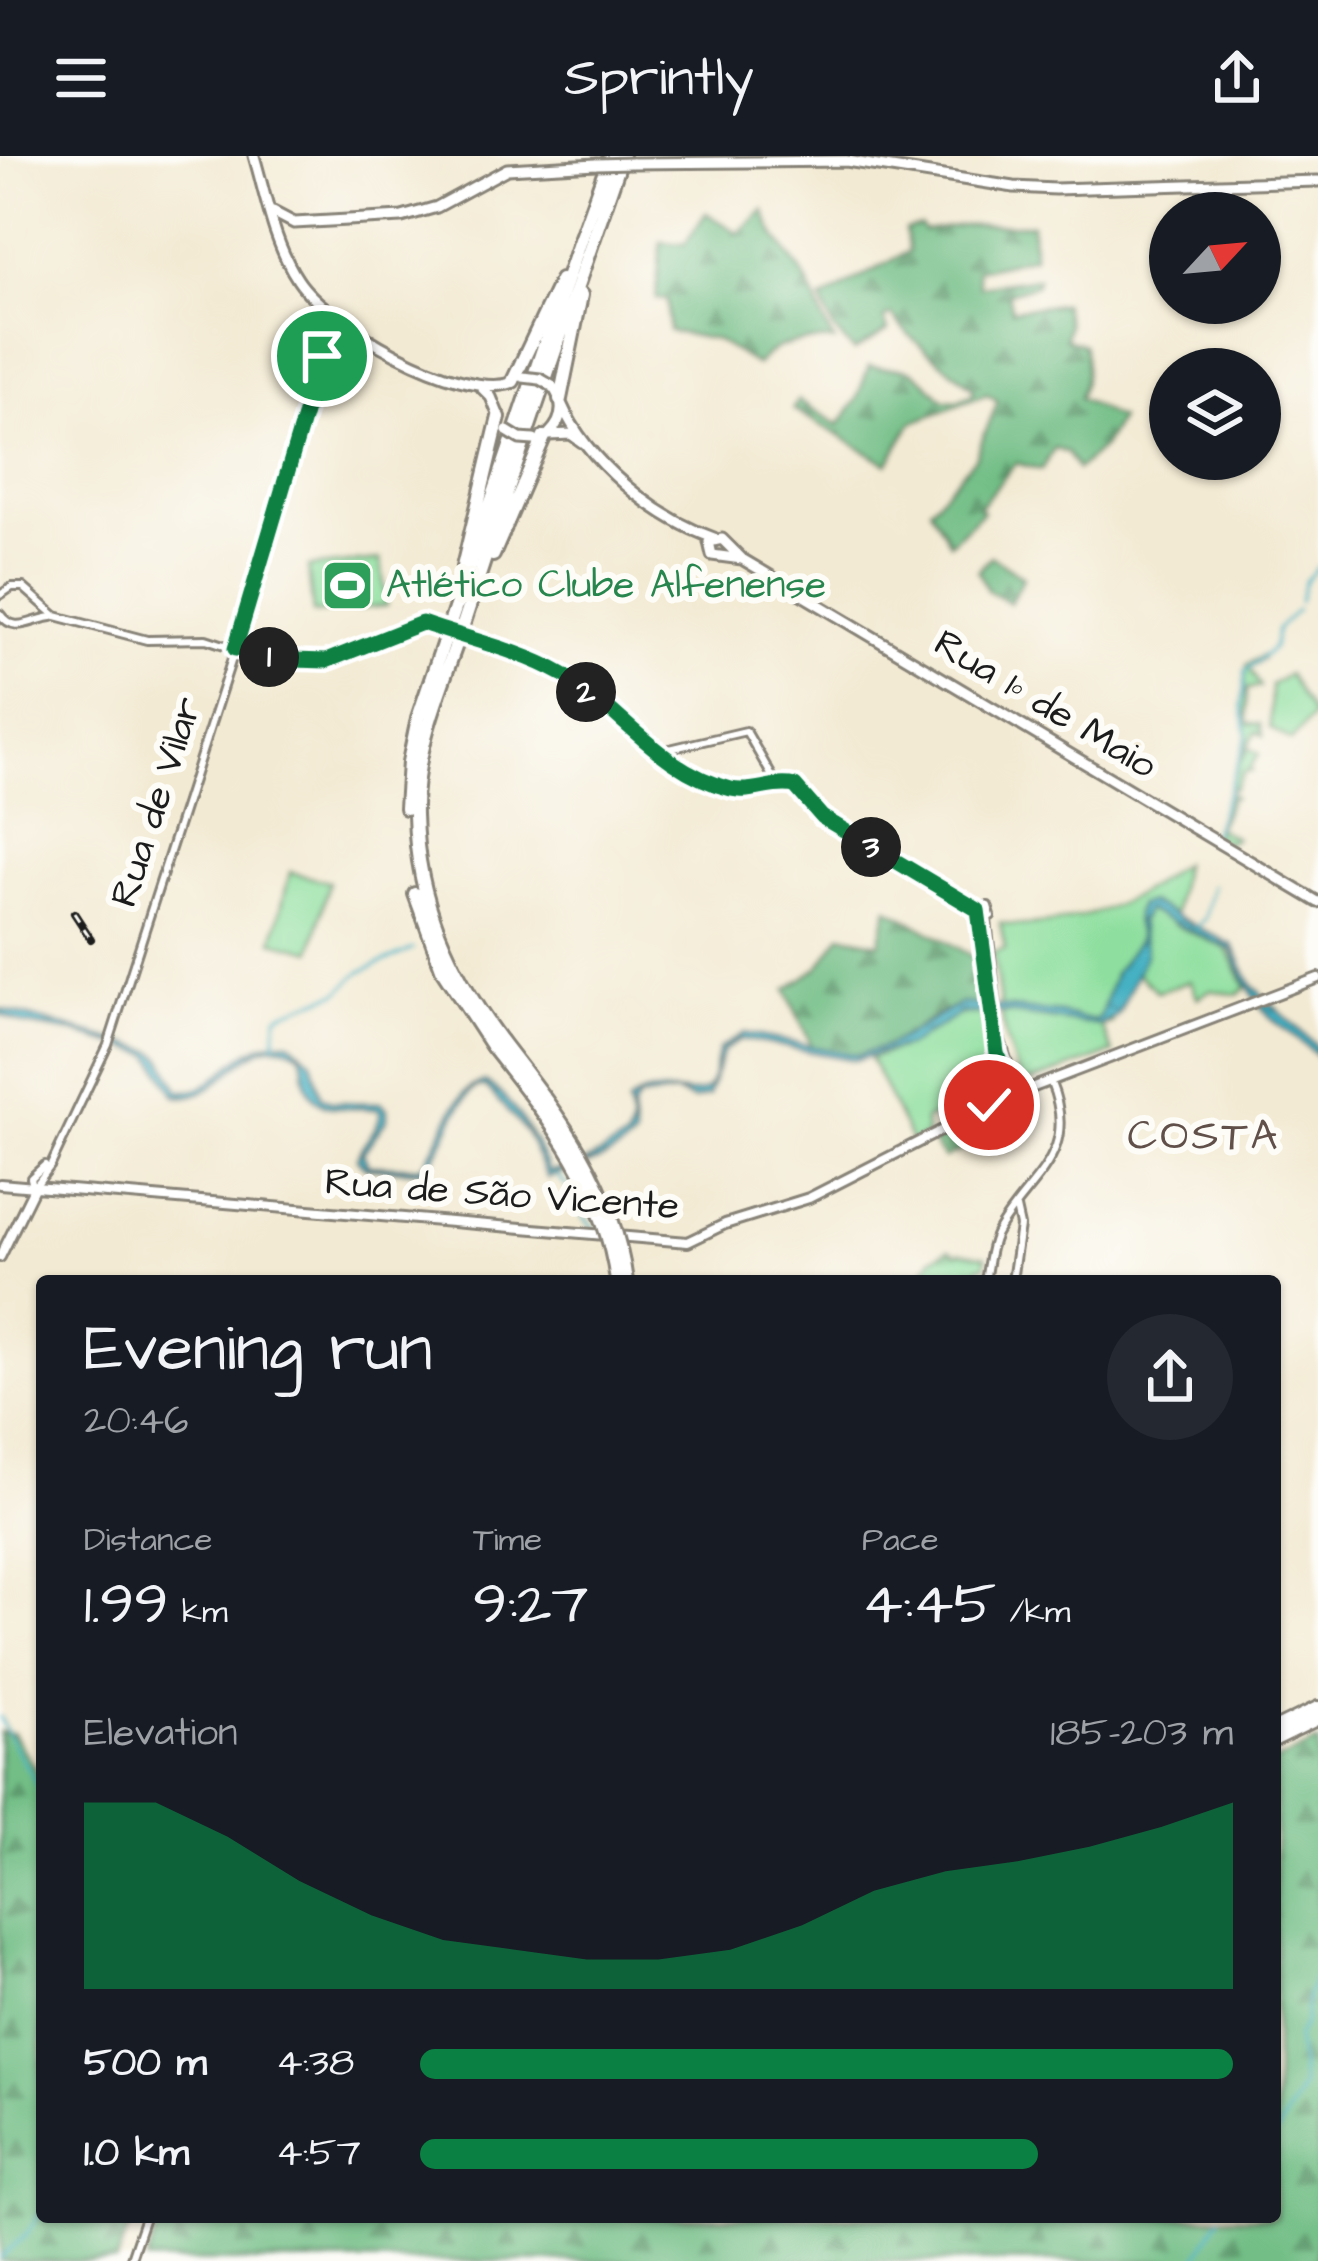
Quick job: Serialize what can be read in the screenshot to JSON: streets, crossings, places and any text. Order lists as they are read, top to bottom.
{
  "streets": {
    "main road": ["Rua 1º de Maio", "Rua de São Vicente"],
    "street": ["Rua de Vilar"]
  },
  "crossings": [
    ["Rua de Vilar", "Rua de São Vicente"]
  ],
  "districts": ["COSTA"],
  "places": {
    "sports": ["Atlético Clube Alfenense"]
  },
  "north": "top right",
  "page": {
    "header": "Sprintly",
    "pins": ["1", "2", "3"],
    "heading": ["Evening run", "20:46"],
    "stats": [
      ["Distance", "1.99 km"],
      ["Time", "9:27"],
      ["Pace", "4:45 /km"]
    ],
    "chart": ["Elevation", "185–203 m"],
    "list": [
      {
        "name": "500 m",
        "note": "4:38"
      },
      {
        "name": "1.0 km",
        "note": "4:57"
      }
    ]
  }
}
